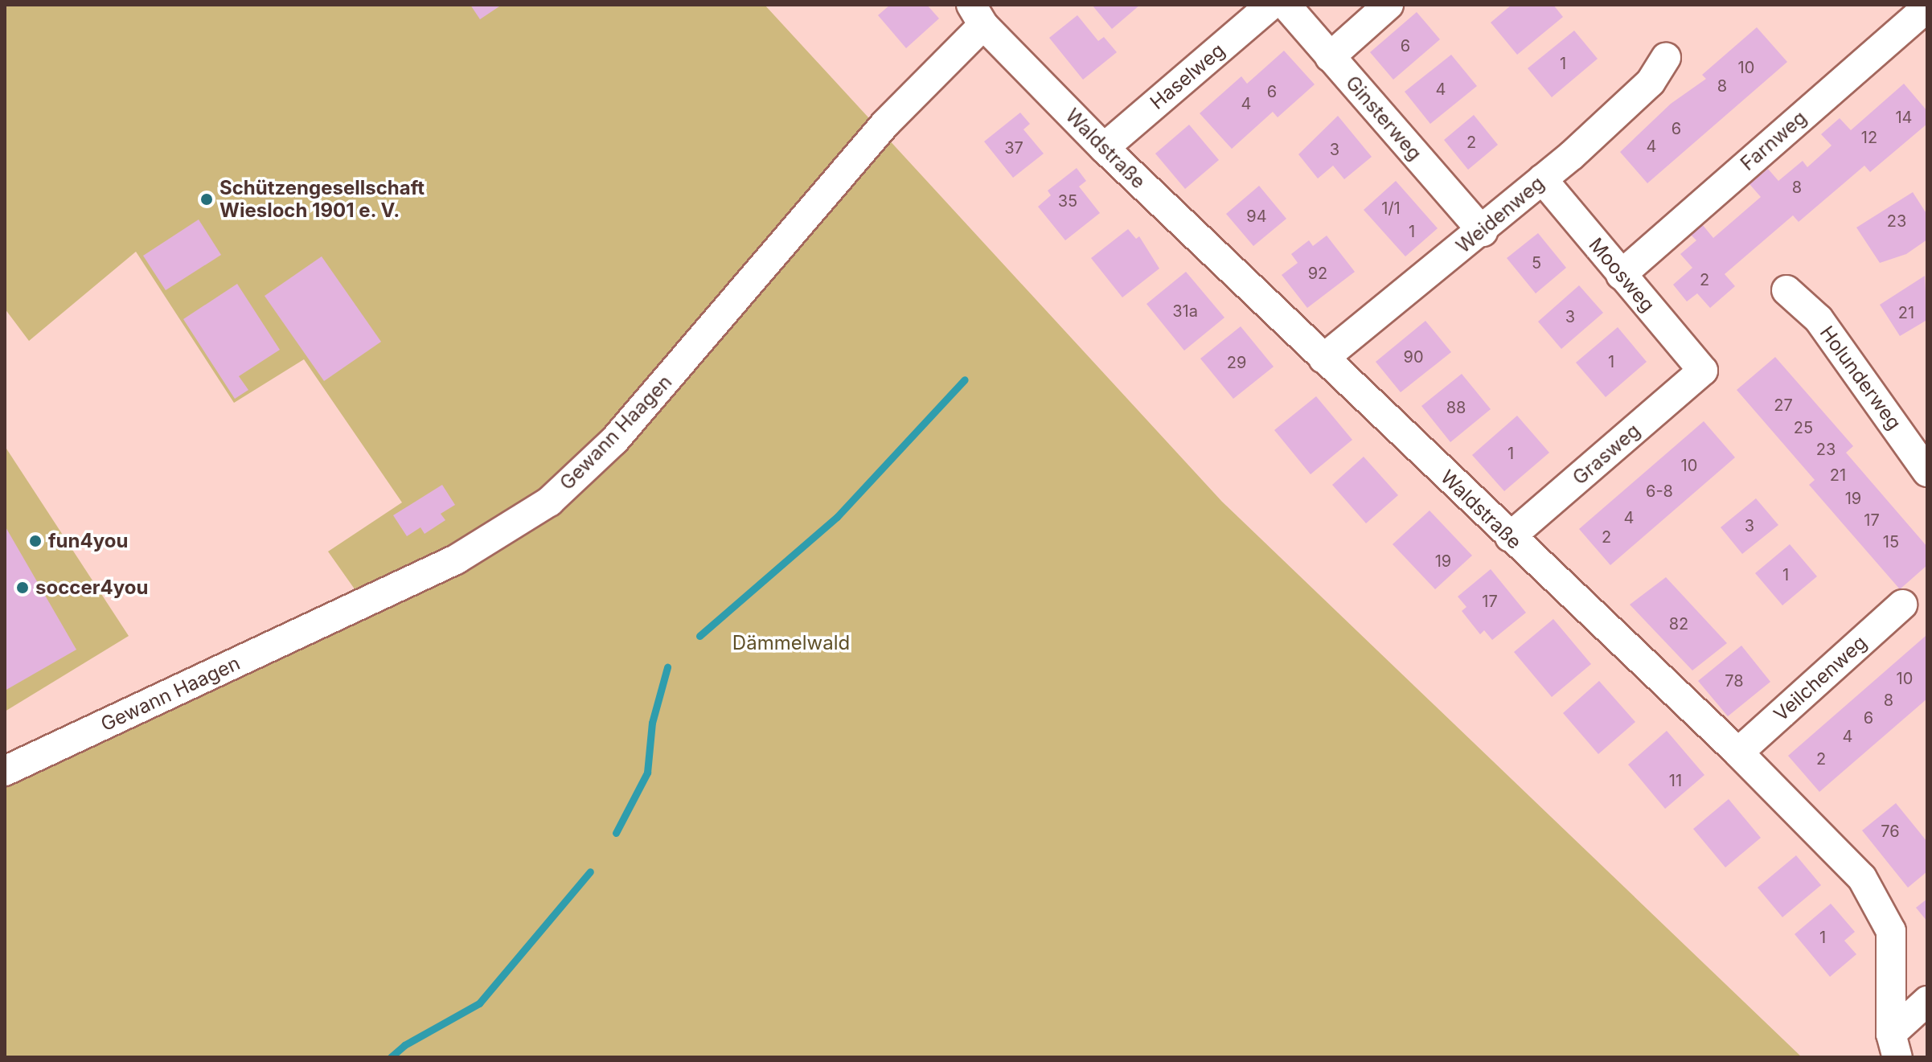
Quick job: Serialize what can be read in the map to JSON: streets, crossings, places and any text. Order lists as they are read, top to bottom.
{
  "streets": {
    "street": [
      "Haselweg",
      "Ginsterweg",
      "Farnweg",
      "Waldstraße",
      "Weidenweg",
      "Moosweg",
      "Holunderweg",
      "Gewann Haagen",
      "Grasweg",
      "Veilchenweg"
    ]
  },
  "crossings": [
    ["Haselweg", "Waldstraße"],
    ["Ginsterweg", "Weidenweg"],
    ["Farnweg", "Moosweg"],
    ["Waldstraße", "Weidenweg"],
    ["Waldstraße", "Gewann Haagen"],
    ["Waldstraße", "Grasweg"],
    ["Waldstraße", "Veilchenweg"],
    ["Weidenweg", "Moosweg"],
    ["Moosweg", "Grasweg"]
  ],
  "parks": ["Dämmelwald"],
  "places": ["Schützengesellschaft Wiesloch 1901 e. V.", "fun4you", "soccer4you"],
  "house_numbers": [
    "6",
    "1",
    "10",
    "8",
    "4",
    "6",
    "4",
    "14",
    "6",
    "12",
    "2",
    "4",
    "37",
    "3",
    "8",
    "35",
    "1/1",
    "94",
    "23",
    "1",
    "5",
    "92",
    "2",
    "31a",
    "21",
    "3",
    "90",
    "1",
    "29",
    "27",
    "88",
    "25",
    "23",
    "1",
    "10",
    "21",
    "6-8",
    "19",
    "4",
    "17",
    "3",
    "2",
    "15",
    "19",
    "1",
    "17",
    "82",
    "10",
    "78",
    "8",
    "6",
    "4",
    "2",
    "11",
    "76",
    "1"
  ]
}
